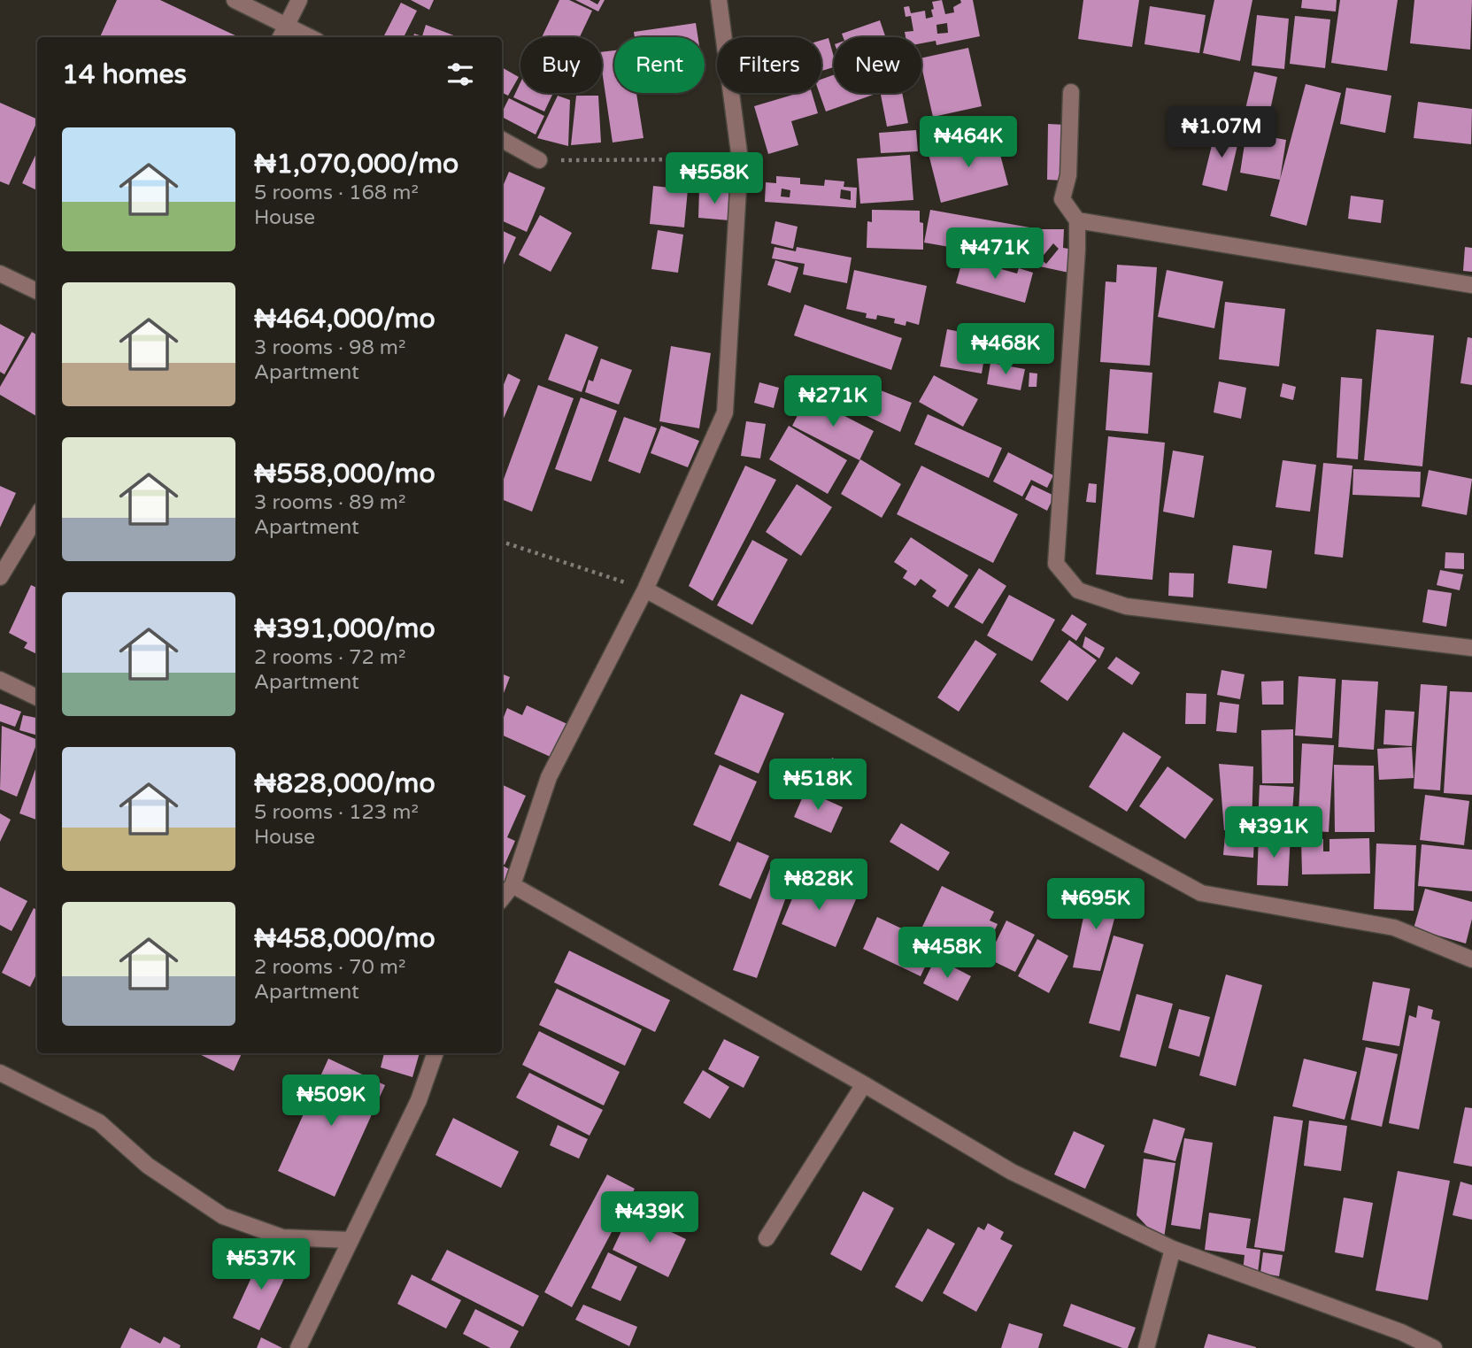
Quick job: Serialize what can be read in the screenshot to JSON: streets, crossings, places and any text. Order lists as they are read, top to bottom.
{
  "page": {
    "chip": [
      "Buy",
      "Rent",
      "Filters",
      "New"
    ],
    "heading": "14 homes",
    "price": [
      "₦1.07M",
      "₦464K",
      "₦558K",
      "₦471K",
      "₦468K",
      "₦271K",
      "₦518K",
      "₦391K",
      "₦828K",
      "₦695K",
      "₦458K",
      "₦509K",
      "₦439K",
      "₦537K"
    ],
    "list": [
      {
        "name": "₦1,070,000/mo",
        "note": "5 rooms · 168 m² · House"
      },
      {
        "name": "₦464,000/mo",
        "note": "3 rooms · 98 m² · Apartment"
      },
      {
        "name": "₦558,000/mo",
        "note": "3 rooms · 89 m² · Apartment"
      },
      {
        "name": "₦391,000/mo",
        "note": "2 rooms · 72 m² · Apartment"
      },
      {
        "name": "₦828,000/mo",
        "note": "5 rooms · 123 m² · House"
      },
      {
        "name": "₦458,000/mo",
        "note": "2 rooms · 70 m² · Apartment"
      }
    ]
  }
}
